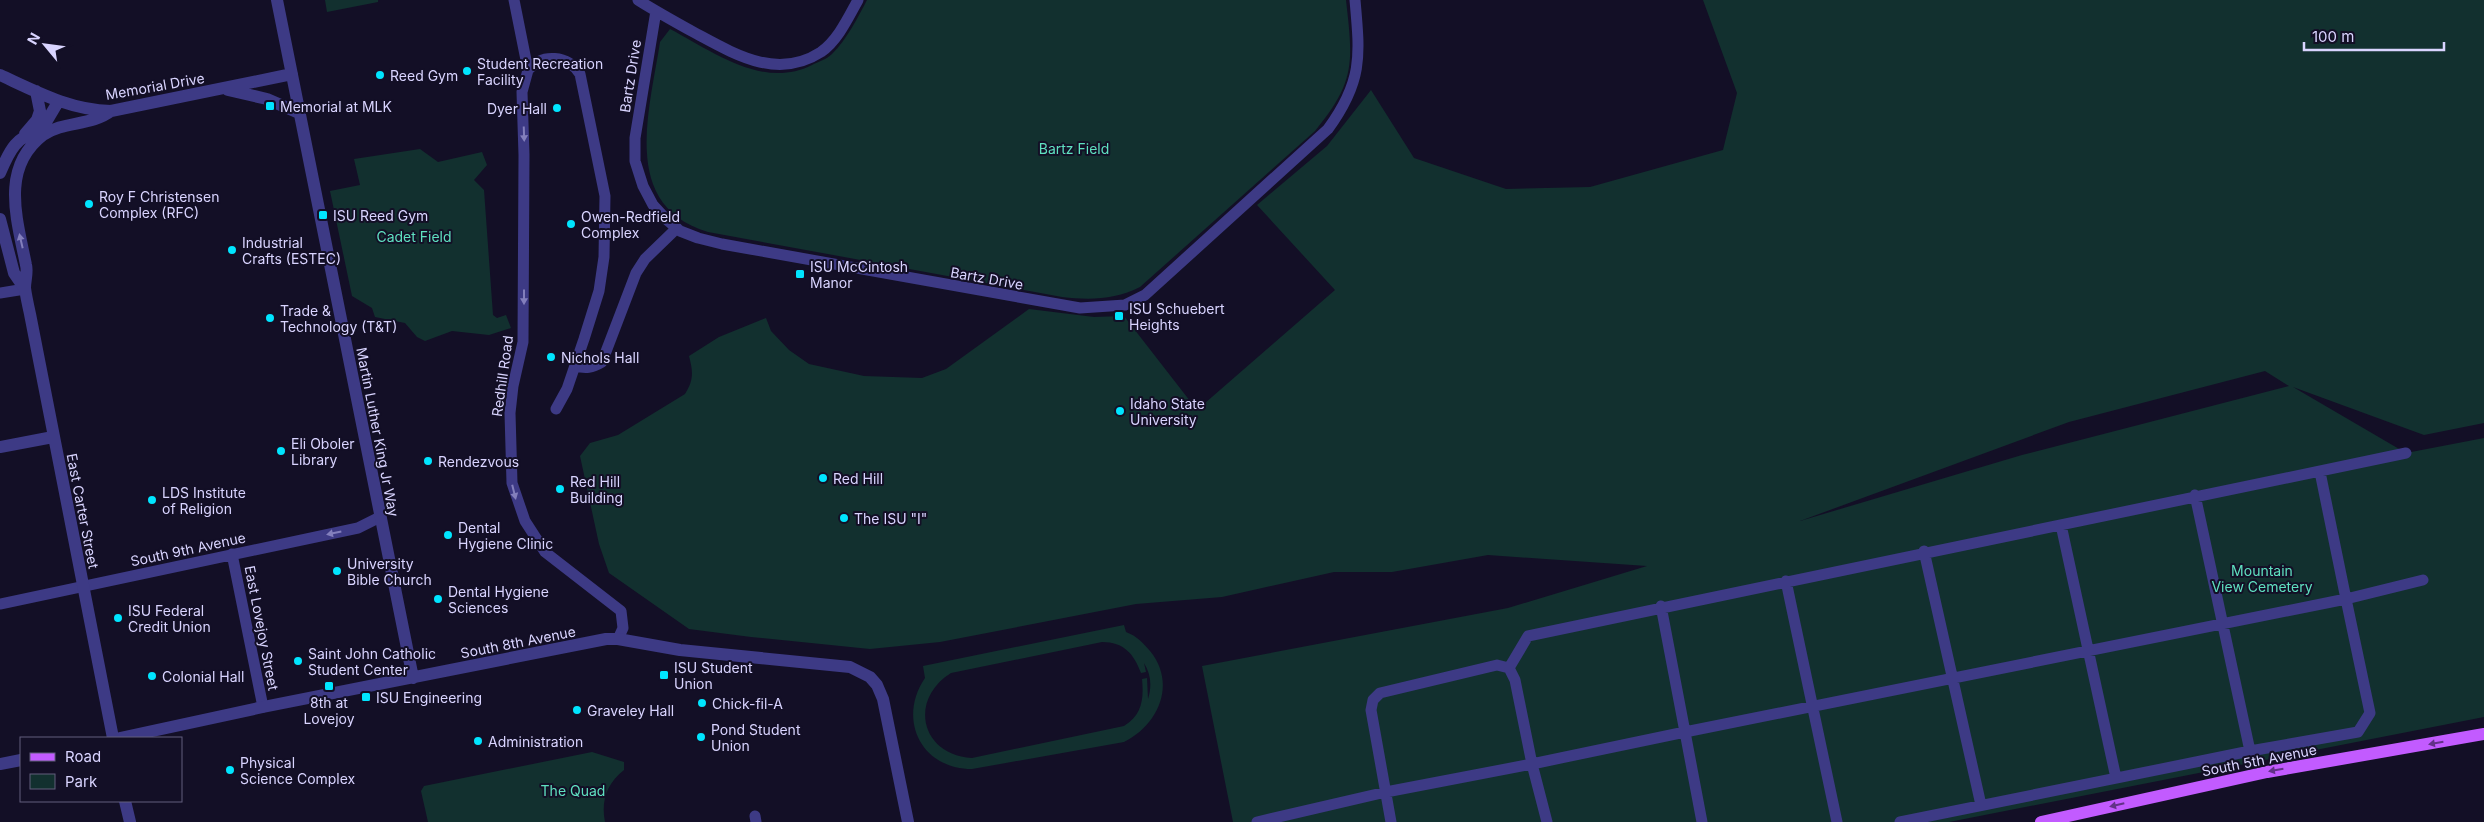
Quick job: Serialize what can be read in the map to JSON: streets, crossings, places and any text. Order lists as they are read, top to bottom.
{
  "streets": {
    "main road": ["South 5th Avenue"],
    "street": [
      "Bartz Drive",
      "Memorial Drive",
      "Redhill Road",
      "Martin Luther King Jr Way",
      "East Carter Street",
      "South 9th Avenue",
      "East Lovejoy Street",
      "South 8th Avenue"
    ]
  },
  "crossings": [
    ["Memorial Drive", "Martin Luther King Jr Way"],
    ["Redhill Road", "South 8th Avenue"],
    ["Martin Luther King Jr Way", "South 9th Avenue"],
    ["Martin Luther King Jr Way", "South 8th Avenue"],
    ["East Carter Street", "South 9th Avenue"],
    ["South 9th Avenue", "East Lovejoy Street"],
    ["East Lovejoy Street", "South 8th Avenue"]
  ],
  "one_way": ["Redhill Road", "South 9th Avenue", "South 5th Avenue"],
  "parks": [
    "Bartz Field",
    "Cadet Field",
    "Mountain View Cemetery",
    "The Quad"
  ],
  "places": {
    "other": [
      "Student Recreation Facility",
      "Reed Gym",
      "Dyer Hall",
      "Roy F Christensen Complex (RFC)",
      "Owen-Redfield Complex",
      "Industrial Crafts (ESTEC)",
      "Trade & Technology (T&T)",
      "Nichols Hall",
      "Idaho State University",
      "Eli Oboler Library",
      "Rendezvous",
      "Red Hill",
      "Red Hill Building",
      "LDS Institute of Religion",
      "The ISU \"I\"",
      "Dental Hygiene Clinic",
      "University Bible Church",
      "Dental Hygiene Sciences",
      "ISU Federal Credit Union",
      "Saint John Catholic Student Center",
      "Colonial Hall",
      "Chick-fil-A",
      "Graveley Hall",
      "Pond Student Union",
      "Administration",
      "Physical Science Complex"
    ],
    "transit": [
      "Memorial at MLK",
      "ISU Reed Gym",
      "ISU McCintosh Manor",
      "ISU Schuebert Heights",
      "ISU Student Union",
      "8th at Lovejoy",
      "ISU Engineering"
    ]
  },
  "legend": ["Road", "Park"],
  "scale_bar": "100 m",
  "north": "top left"
}
